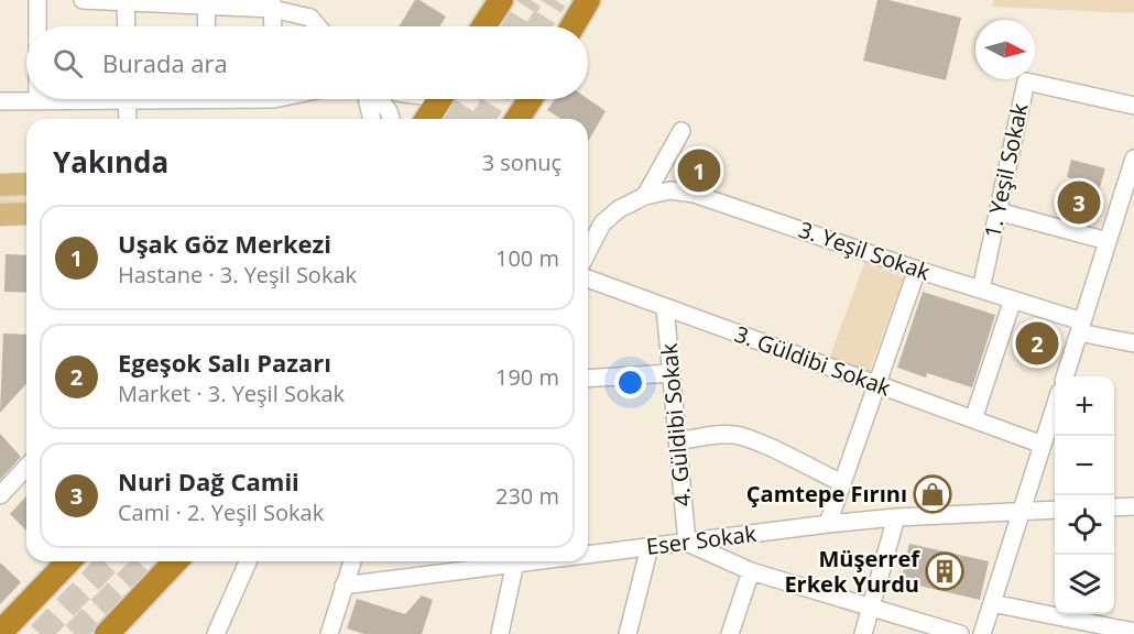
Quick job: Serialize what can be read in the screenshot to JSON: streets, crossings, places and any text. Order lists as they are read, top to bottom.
{
  "streets": {
    "street": [
      "1. Yeşil Sokak",
      "3. Yeşil Sokak",
      "3. Güldibi Sokak",
      "4. Güldibi Sokak",
      "Eser Sokak"
    ]
  },
  "crossings": [
    ["1. Yeşil Sokak", "3. Yeşil Sokak"],
    ["3. Güldibi Sokak", "4. Güldibi Sokak"],
    ["4. Güldibi Sokak", "Eser Sokak"]
  ],
  "places": {
    "shop": ["Çamtepe Fırını"],
    "building": ["Müşerref Erkek Yurdu"]
  },
  "north": "right",
  "page": {
    "search": "Burada ara",
    "heading": ["Yakında", "3 sonuç"],
    "pins": ["1", "3", "2"],
    "list": [
      {
        "mark": "1",
        "name": "Uşak Göz Merkezi",
        "note": "Hastane · 3. Yeşil Sokak",
        "value": "100 m"
      },
      {
        "mark": "2",
        "name": "Egeşok Salı Pazarı",
        "note": "Market · 3. Yeşil Sokak",
        "value": "190 m"
      },
      {
        "mark": "3",
        "name": "Nuri Dağ Camii",
        "note": "Cami · 2. Yeşil Sokak",
        "value": "230 m"
      }
    ],
    "map_buttons": ["+", "−"]
  }
}
